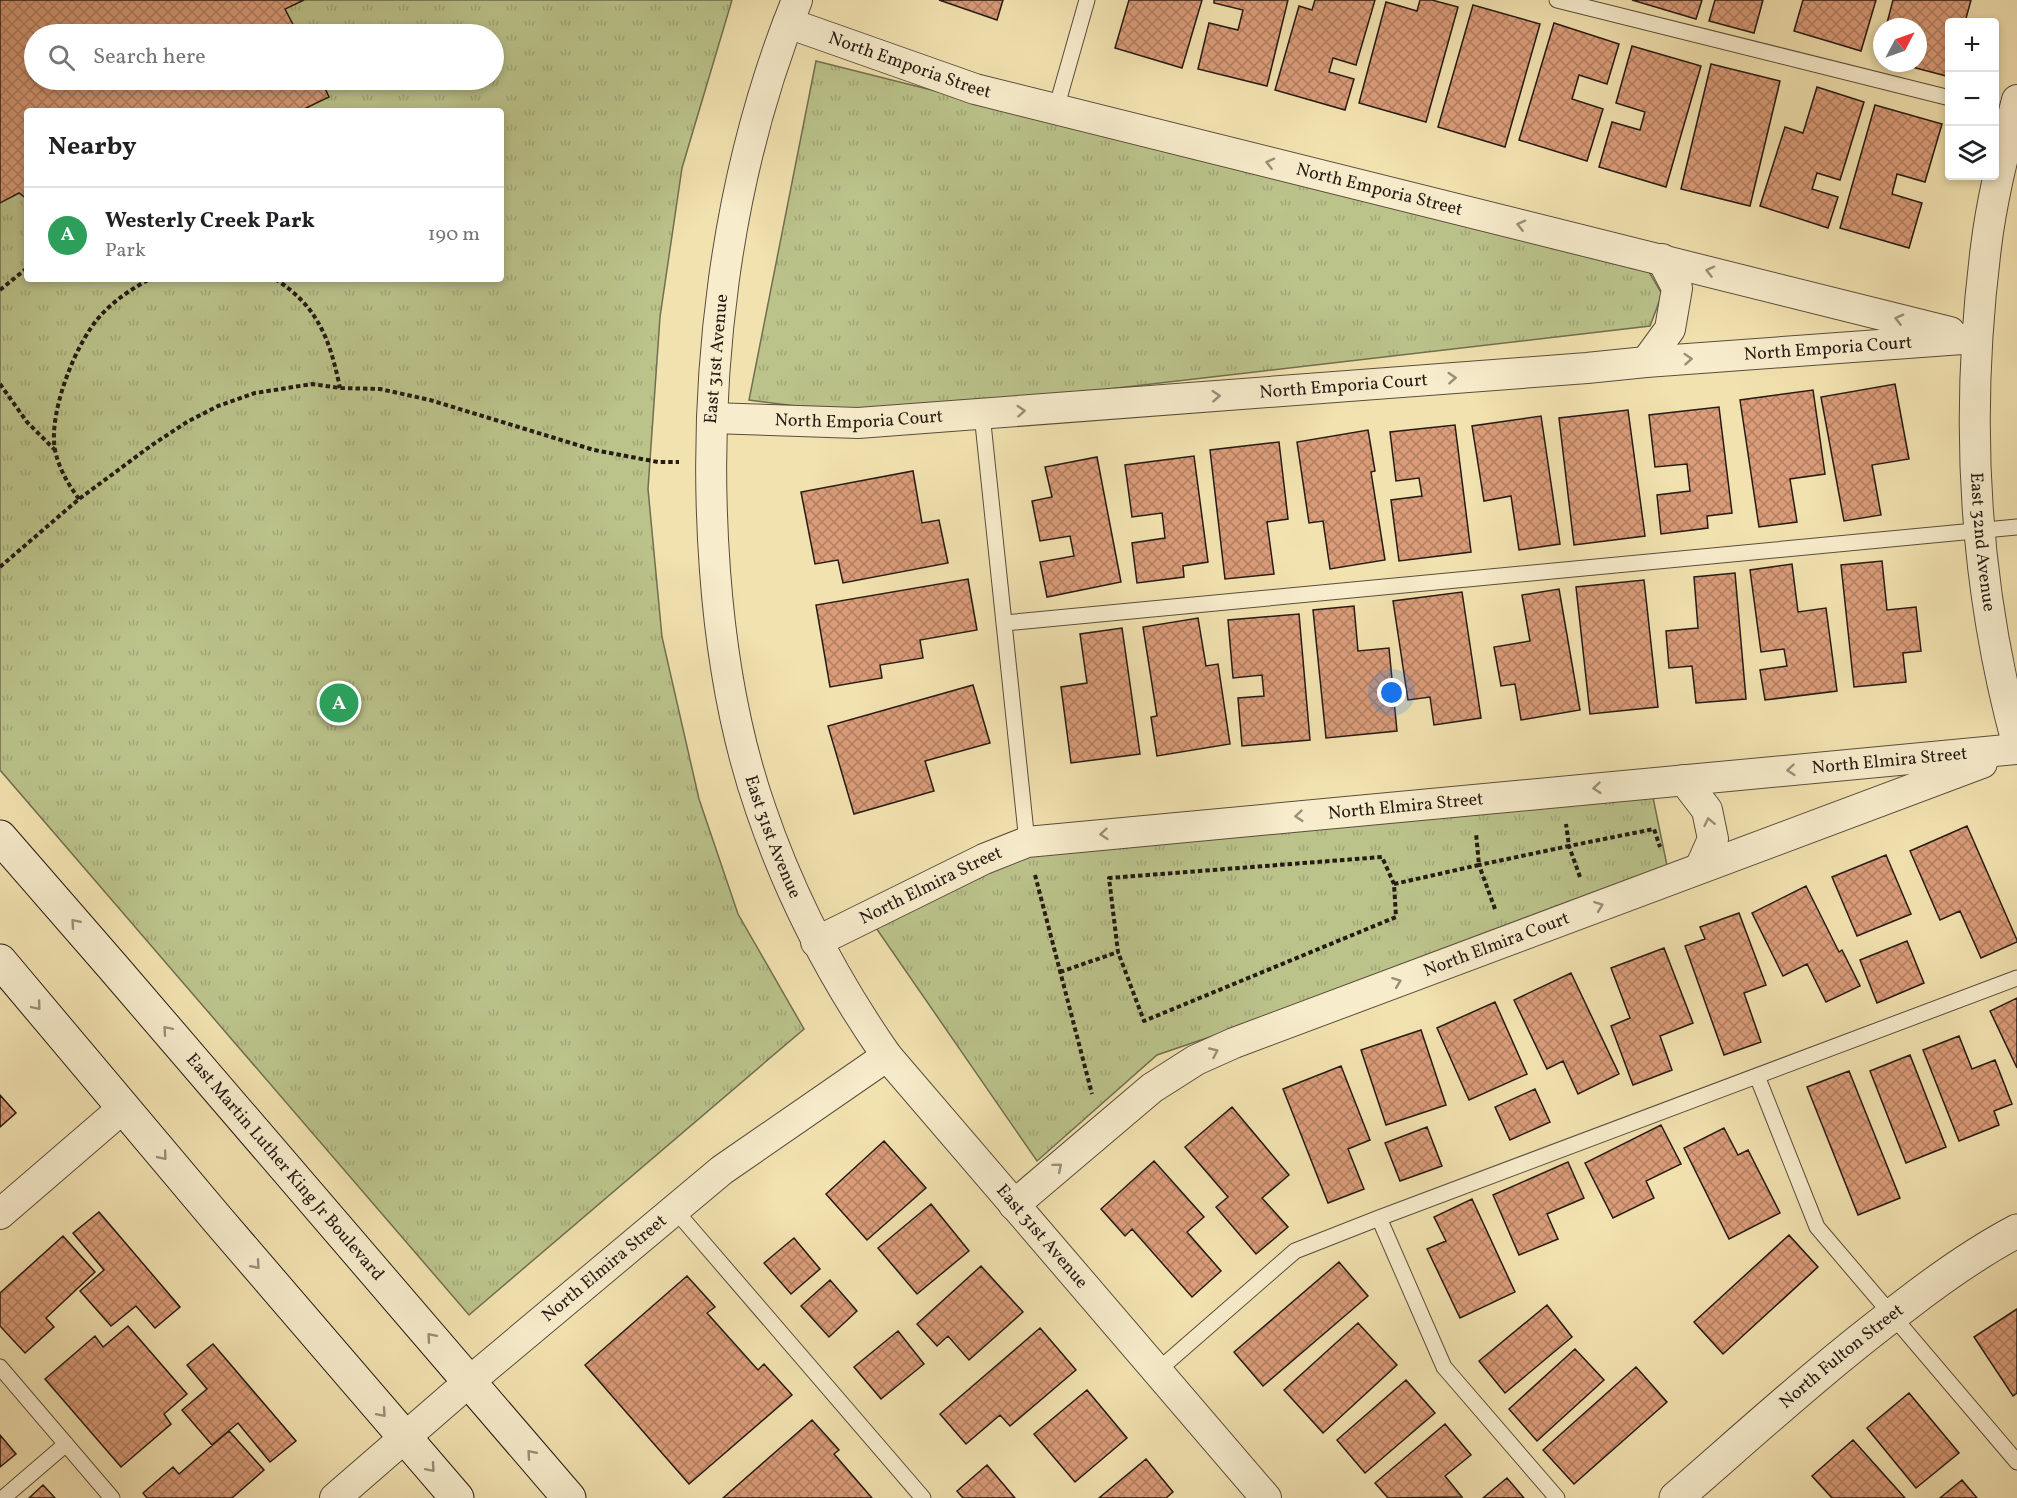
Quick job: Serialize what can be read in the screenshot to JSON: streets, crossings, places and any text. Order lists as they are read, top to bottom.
{
  "streets": {
    "main road": ["East Martin Luther King Jr Boulevard", "North Fulton Street"],
    "street": [
      "North Emporia Street",
      "North Emporia Court",
      "East 31st Avenue",
      "East 32nd Avenue",
      "North Elmira Street",
      "North Elmira Court"
    ]
  },
  "crossings": [
    ["North Emporia Street", "North Emporia Court"],
    ["North Emporia Street", "East 31st Avenue"],
    ["North Emporia Street", "East 32nd Avenue"],
    ["North Emporia Court", "East 31st Avenue"],
    ["North Emporia Court", "East 32nd Avenue"],
    ["East 31st Avenue", "North Elmira Street"],
    ["East 31st Avenue", "North Elmira Court"],
    ["North Elmira Street", "North Elmira Court"],
    ["North Elmira Street", "East Martin Luther King Jr Boulevard"]
  ],
  "one_way": [
    "North Emporia Street",
    "North Emporia Court",
    "North Elmira Street",
    "North Elmira Court"
  ],
  "north": "top right",
  "page": {
    "map_buttons": ["+", "−"],
    "search": "Search here",
    "heading": "Nearby",
    "list": [
      {
        "mark": "A",
        "name": "Westerly Creek Park",
        "note": "Park",
        "value": "190 m"
      }
    ],
    "pins": "A"
  }
}
